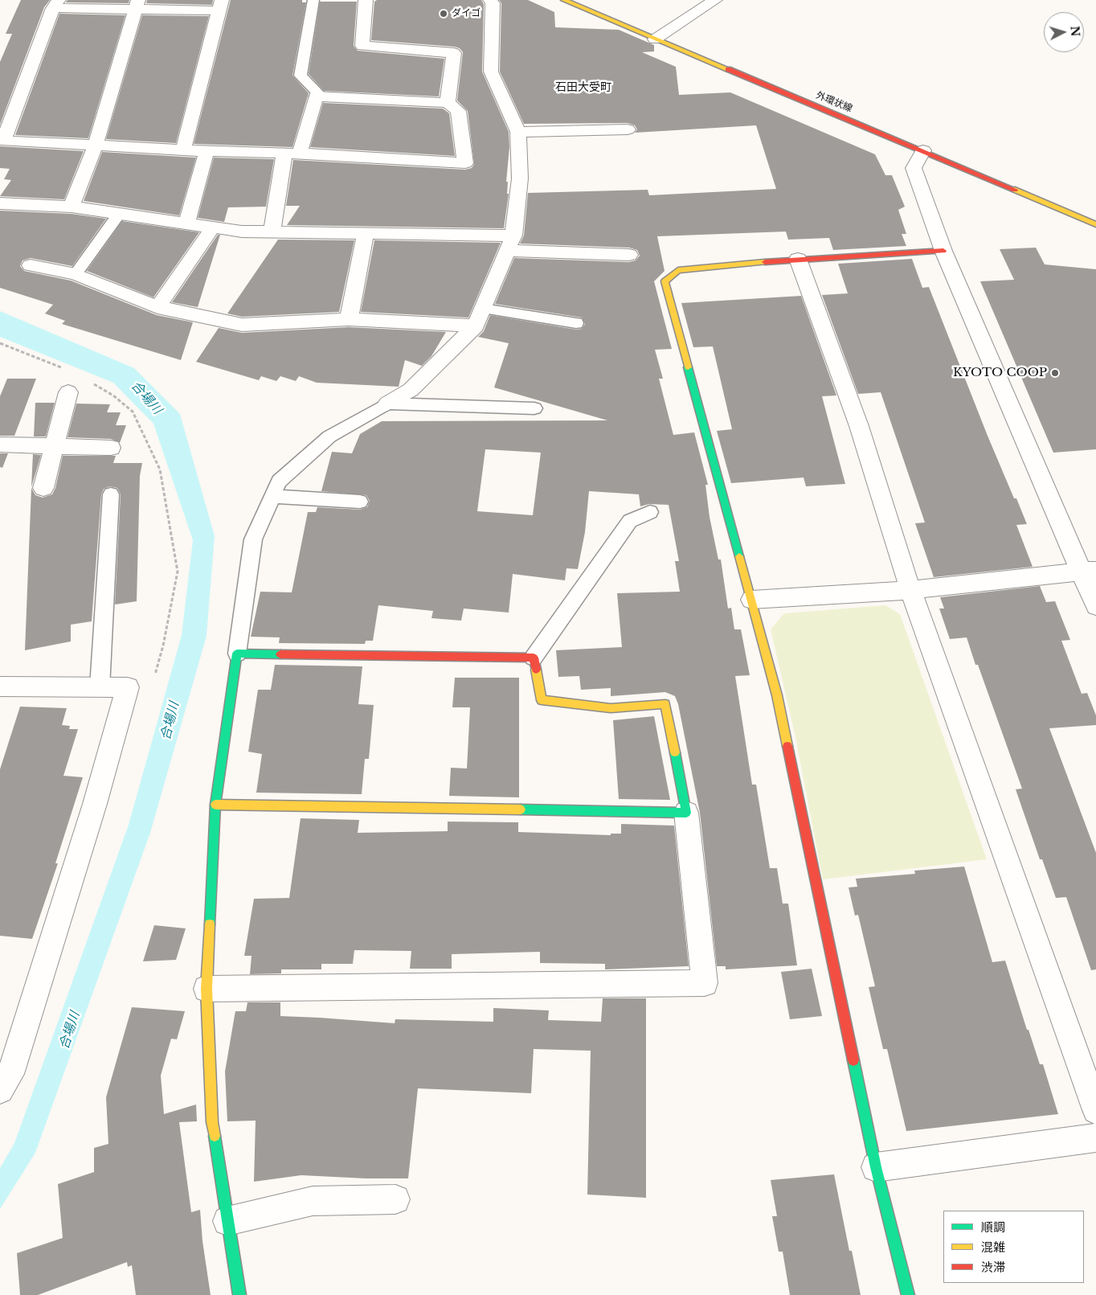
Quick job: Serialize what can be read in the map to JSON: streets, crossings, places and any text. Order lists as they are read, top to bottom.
{
  "streets": {
    "street": ["外環状線"]
  },
  "districts": ["石田大受町"],
  "water": ["合場川"],
  "places": ["ダイゴ", "KYOTO COOP"],
  "legend": ["順調", "混雑", "渋滞"],
  "north": "right"
}
